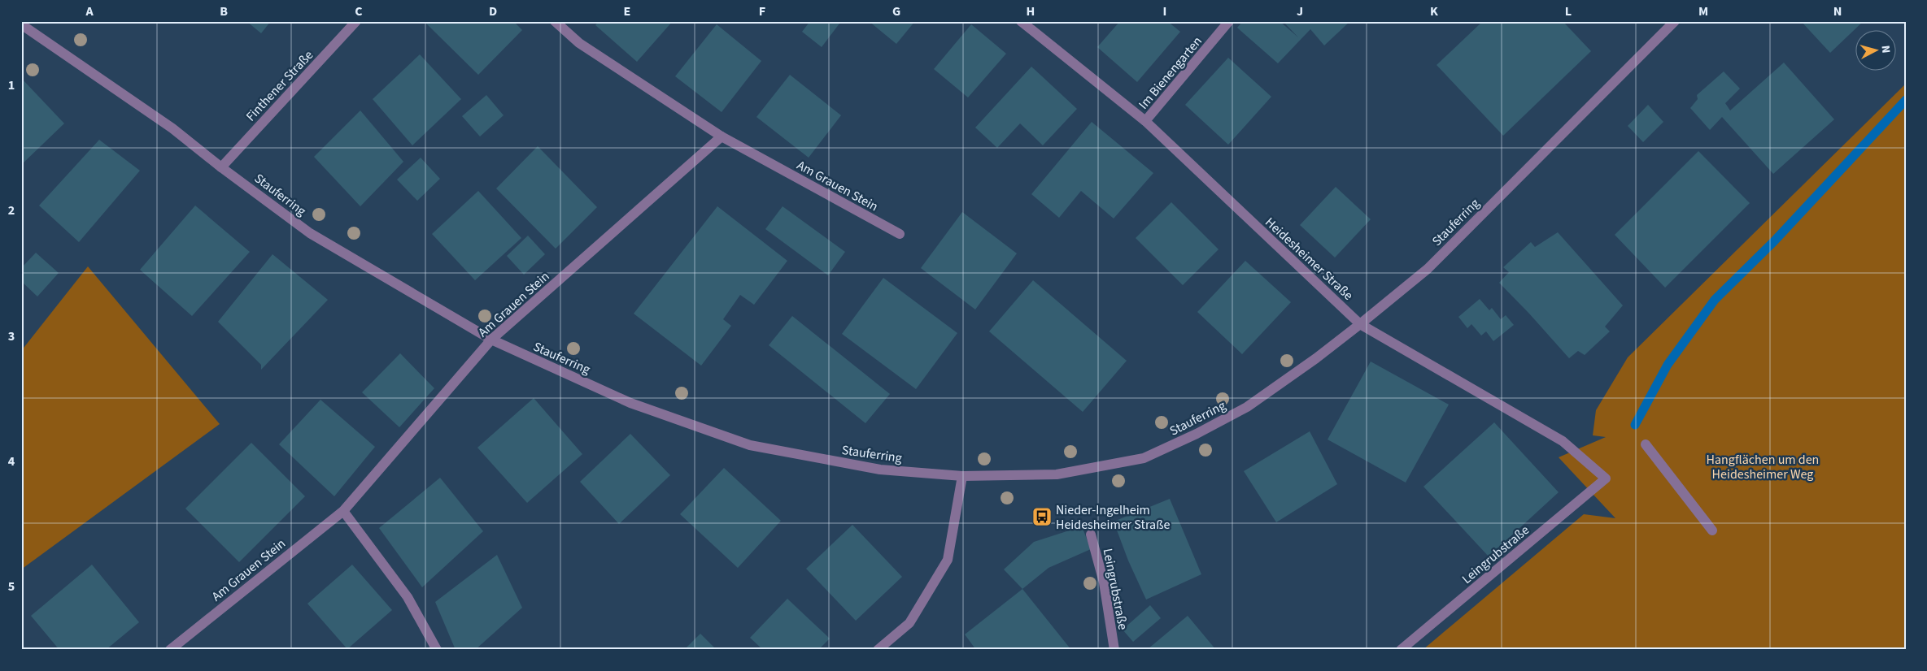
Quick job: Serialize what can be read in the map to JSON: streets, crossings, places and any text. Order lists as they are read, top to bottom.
{
  "streets": {
    "street": [
      "Im Bienengarten",
      "Finthener Straße",
      "Am Grauen Stein",
      "Stauferring",
      "Heidesheimer Straße",
      "Leingrubstraße"
    ]
  },
  "crossings": [
    ["Im Bienengarten", "Heidesheimer Straße"],
    ["Finthener Straße", "Stauferring"],
    ["Am Grauen Stein", "Stauferring"],
    ["Stauferring", "Heidesheimer Straße"],
    ["Heidesheimer Straße", "Leingrubstraße"]
  ],
  "parks": ["Hangflächen um den Heidesheimer Weg"],
  "places": {
    "bus stop": ["Nieder-Ingelheim Heidesheimer Straße"]
  },
  "north": "right",
  "grid": {
    "columns": [
      "A",
      "B",
      "C",
      "D",
      "E",
      "F",
      "G",
      "H",
      "I",
      "J",
      "K",
      "L",
      "M",
      "N"
    ],
    "rows": [
      "1",
      "2",
      "3",
      "4",
      "5"
    ]
  }
}
